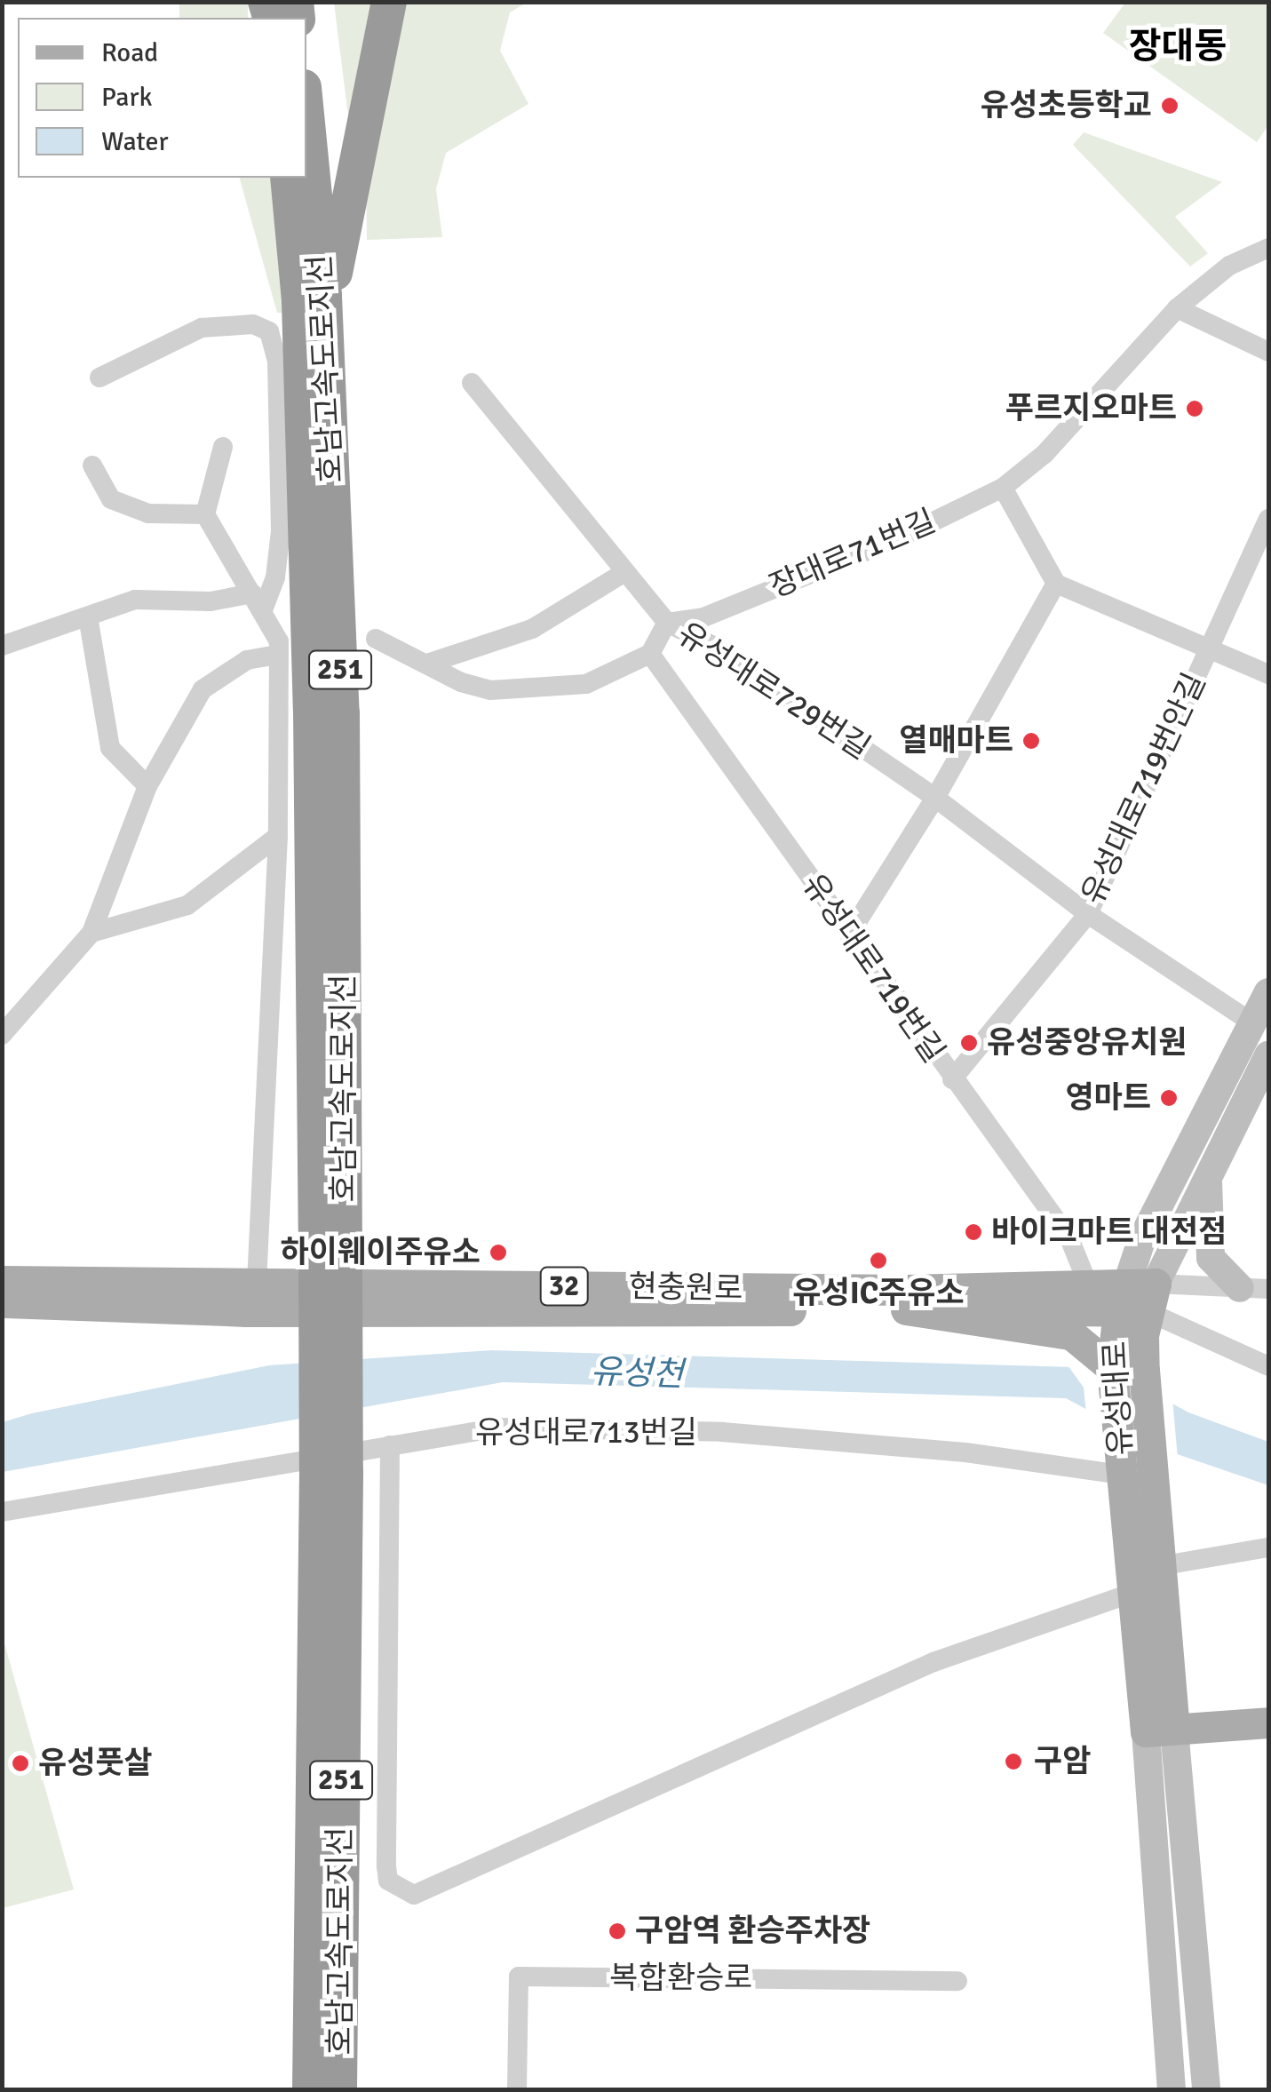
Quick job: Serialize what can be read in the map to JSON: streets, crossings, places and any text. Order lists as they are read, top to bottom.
{
  "streets": {
    "highway": ["호남고속도로지선", "251"],
    "main road": ["32", "현충원로", "유성대로"],
    "street": [
      "장대로71번길",
      "유성대로729번길",
      "유성대로719번안길",
      "유성대로719번길",
      "유성대로713번길",
      "복합환승로"
    ]
  },
  "crossings": [
    ["장대로71번길", "유성대로729번길"],
    ["유성대로729번길", "유성대로719번안길"],
    ["유성대로729번길", "유성대로"],
    ["유성대로719번안길", "유성대로719번길"],
    ["유성대로719번길", "현충원로"],
    ["현충원로", "유성대로"],
    ["유성대로", "유성대로713번길"]
  ],
  "districts": ["장대동"],
  "water": ["유성천"],
  "places": [
    "유성초등학교",
    "푸르지오마트",
    "열매마트",
    "유성중앙유치원",
    "영마트",
    "바이크마트 대전점",
    "하이웨이주유소",
    "유성IC주유소",
    "구암",
    "유성풋살",
    "구암역 환승주차장"
  ],
  "legend": ["Road", "Park", "Water"]
}
